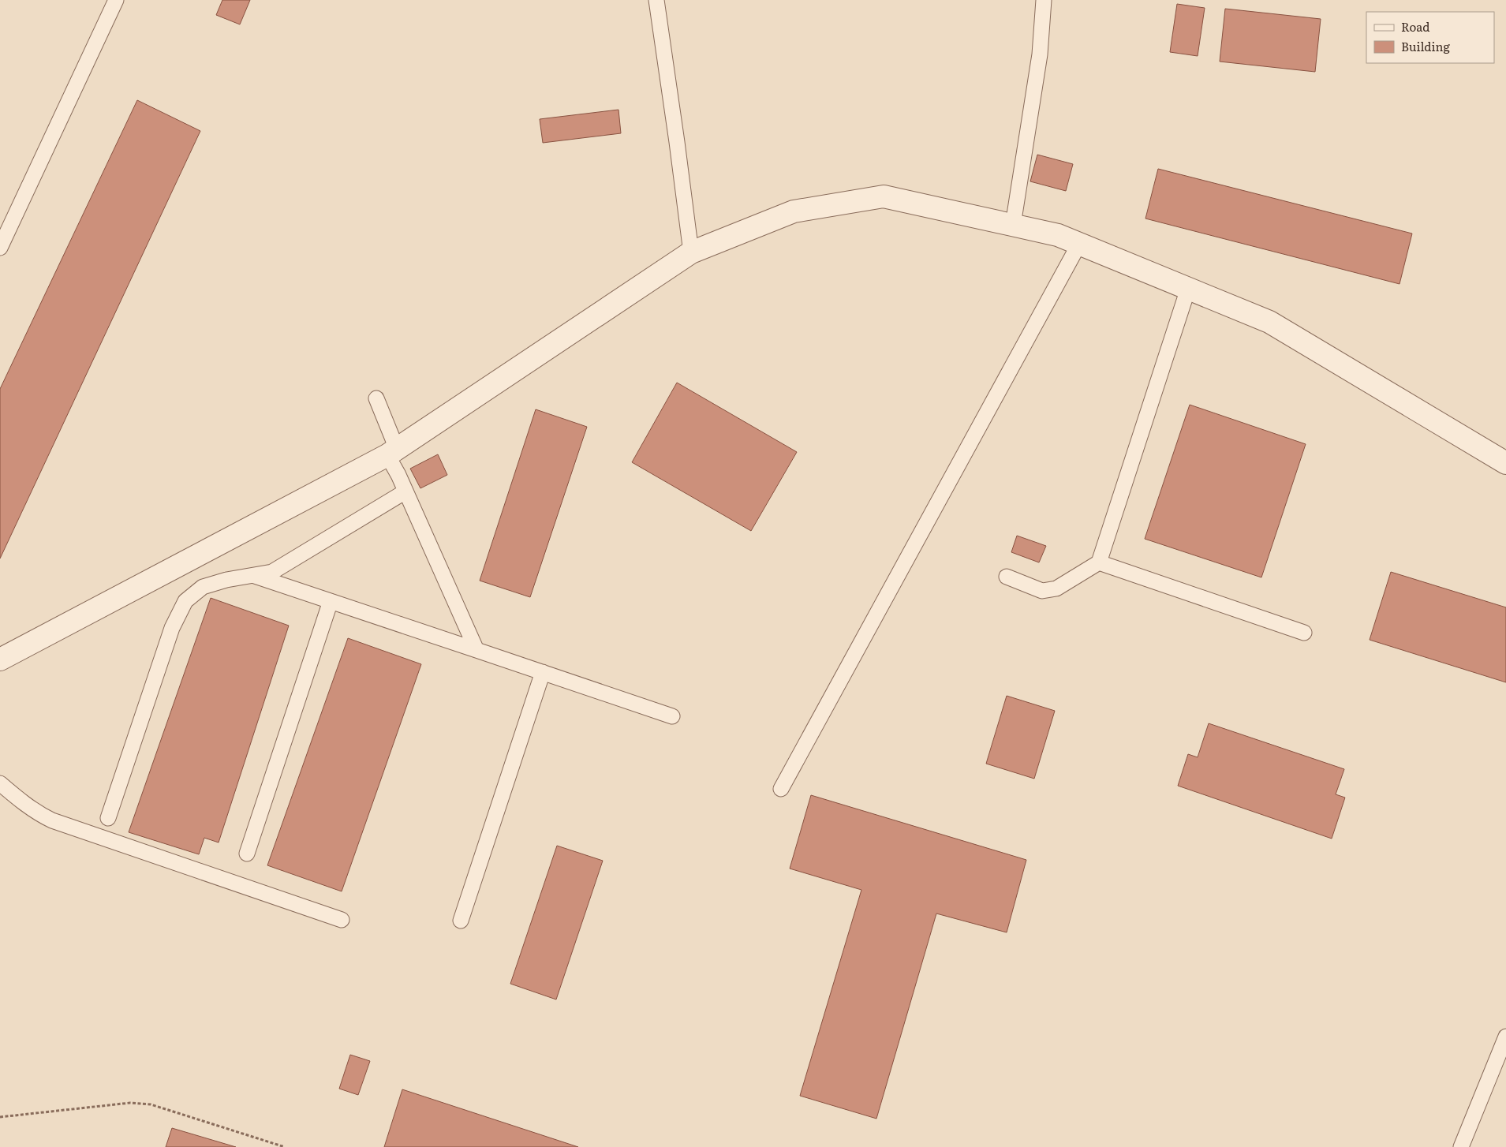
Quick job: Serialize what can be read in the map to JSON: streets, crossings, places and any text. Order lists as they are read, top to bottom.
{
  "legend": ["Road", "Building"]
}
